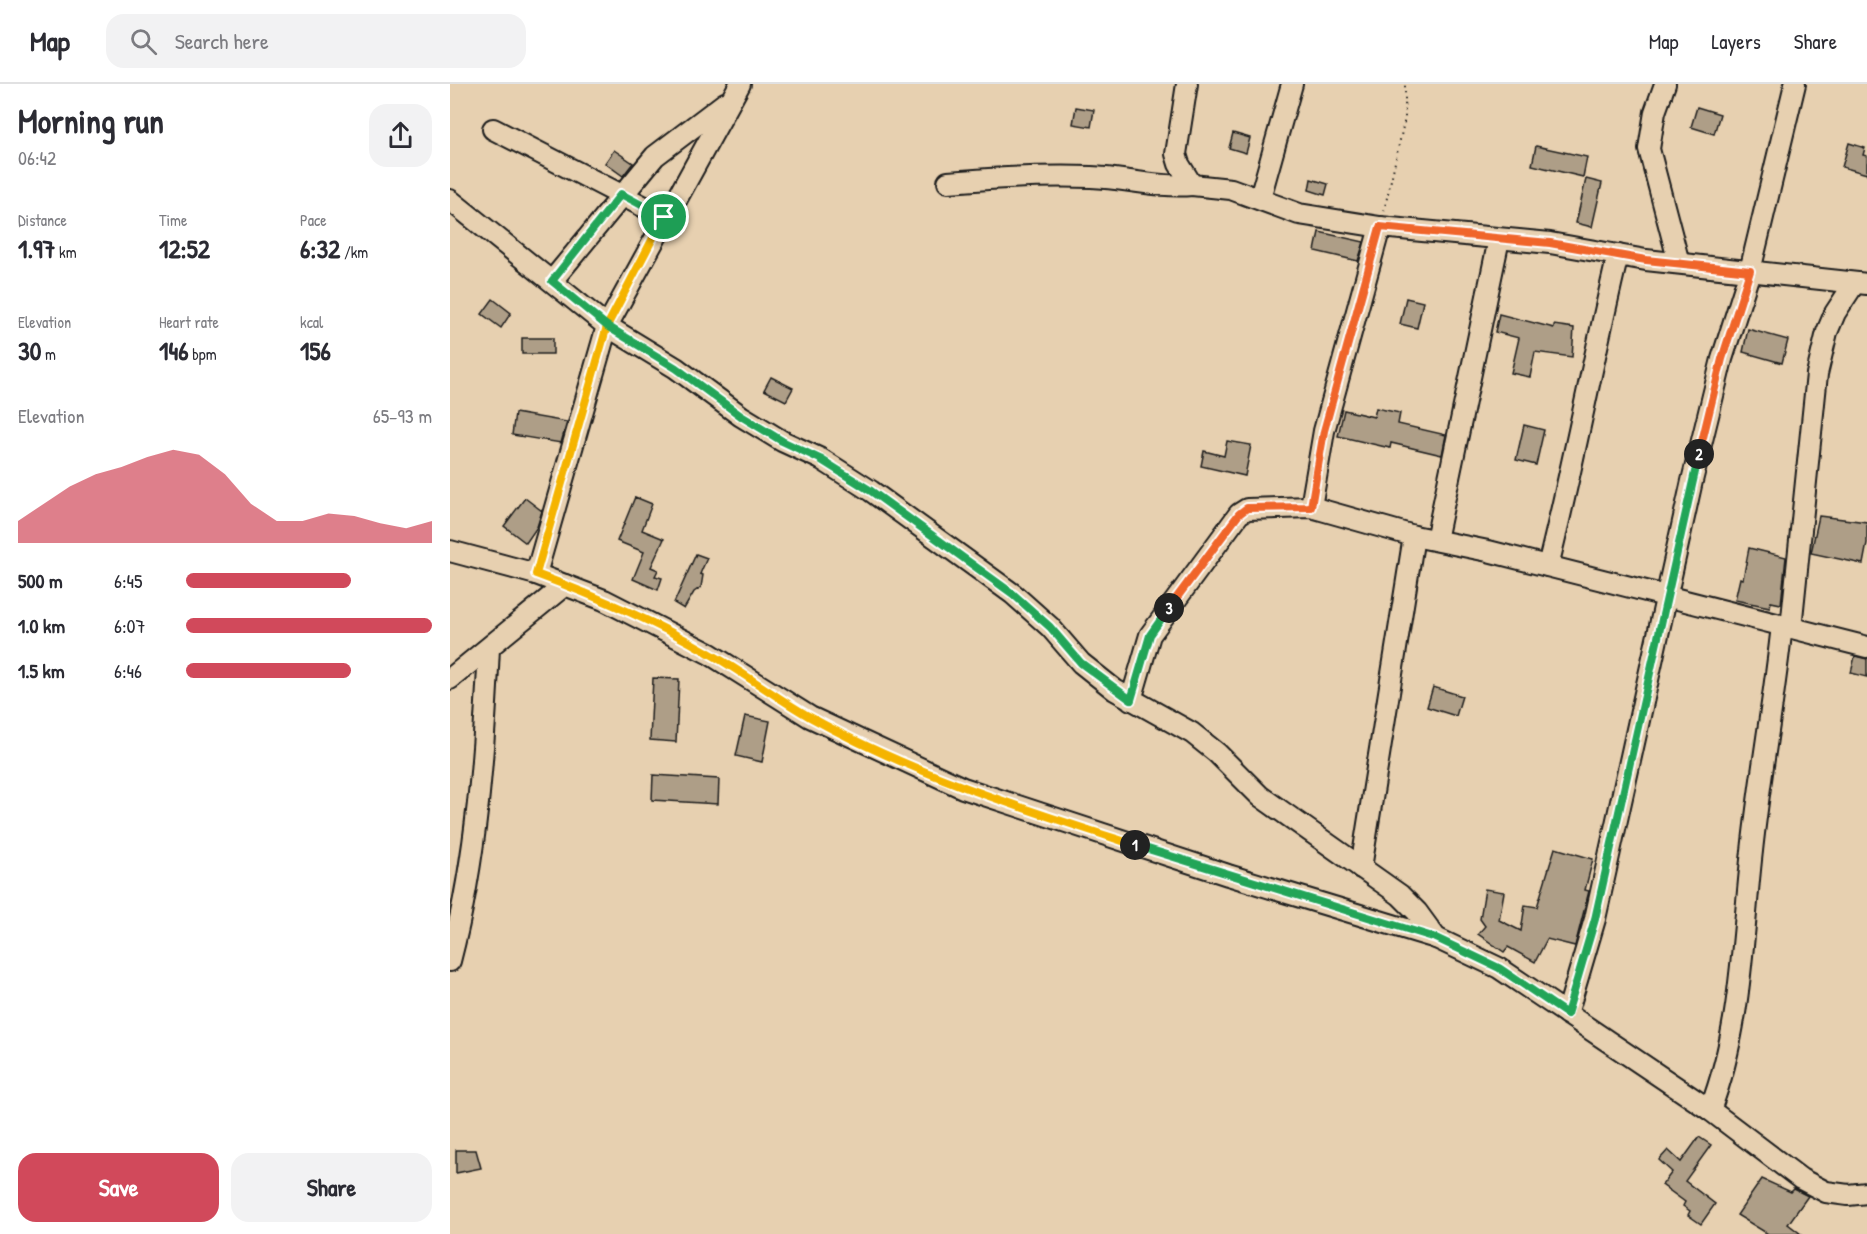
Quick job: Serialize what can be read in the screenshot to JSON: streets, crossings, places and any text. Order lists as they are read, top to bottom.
{
  "page": {
    "header": "Map",
    "search": "Search here",
    "nav": ["Map", "Layers", "Share"],
    "heading": ["Morning run", "06:42"],
    "stats": [
      ["Distance", "1.97 km"],
      ["Time", "12:52"],
      ["Pace", "6:32 /km"],
      ["Elevation", "30 m"],
      ["Heart rate", "146 bpm"],
      ["kcal", "156"]
    ],
    "chart": ["Elevation", "65–93 m"],
    "pins": ["2", "3", "1"],
    "list": [
      {
        "name": "500 m",
        "note": "6:45"
      },
      {
        "name": "1.0 km",
        "note": "6:07"
      },
      {
        "name": "1.5 km",
        "note": "6:46"
      }
    ],
    "buttons": ["Save", "Share"]
  }
}
